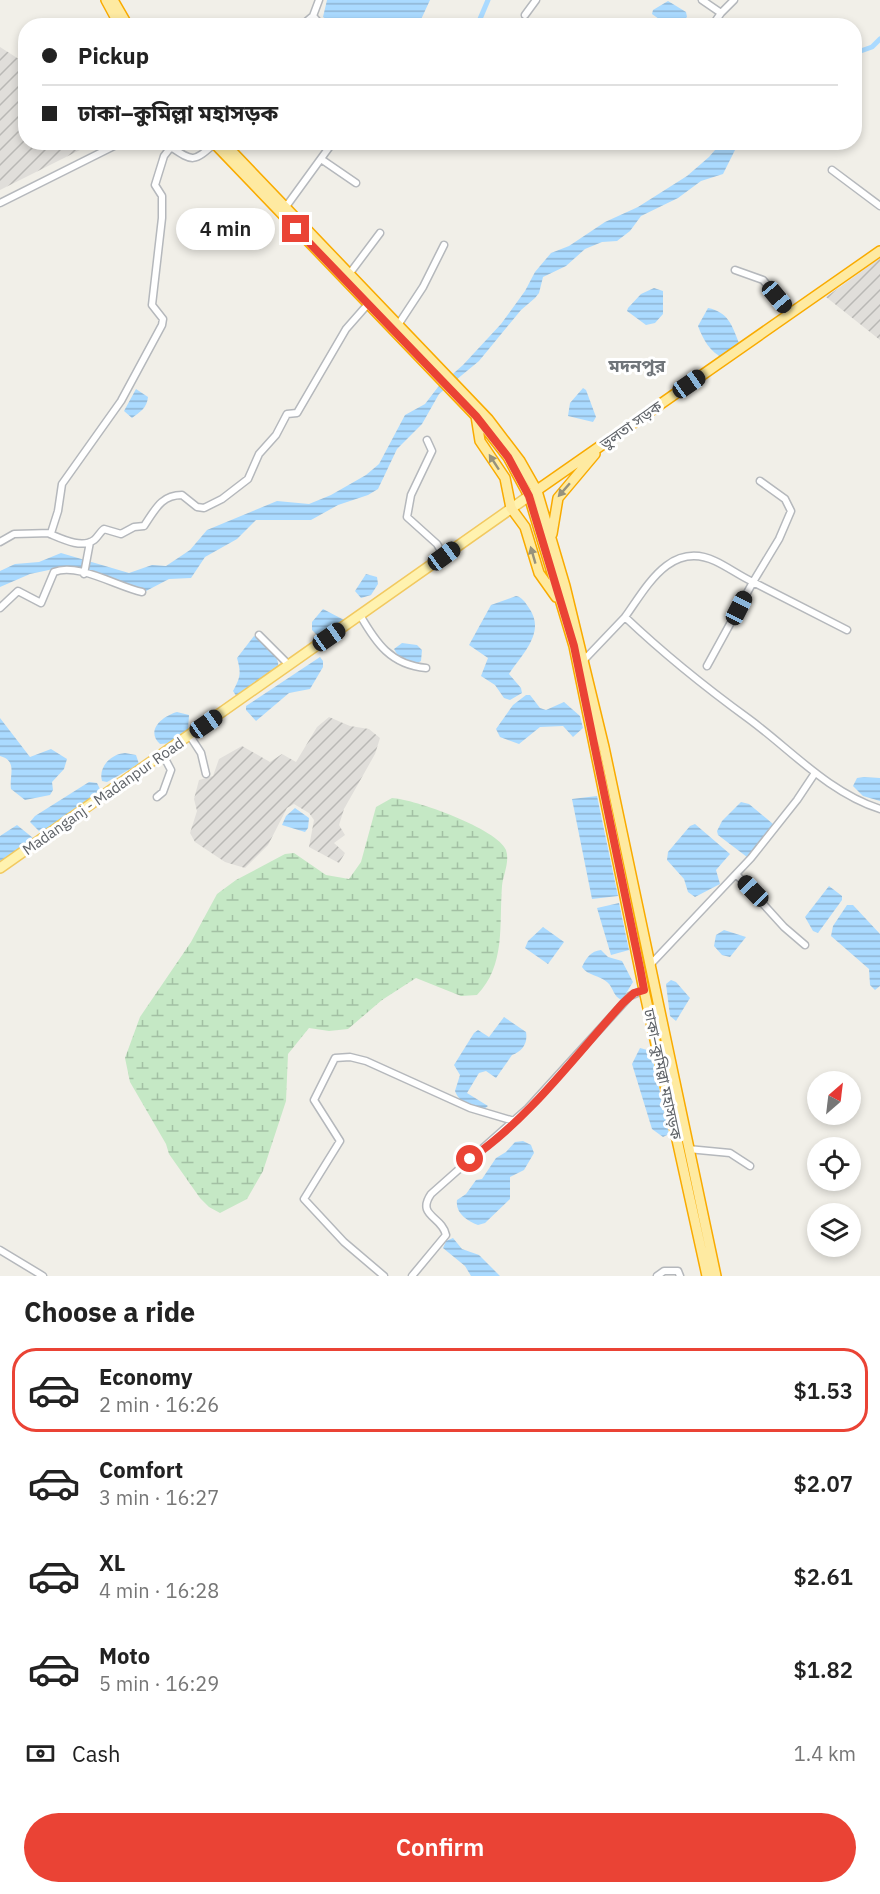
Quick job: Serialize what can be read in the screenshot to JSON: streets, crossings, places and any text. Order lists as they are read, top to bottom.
{
  "streets": {
    "highway": ["ভুলতা সড়ক", "ঢাকা–কুমিল্লা মহাসড়ক"],
    "main road": ["Madanganj - Madanpur Road"]
  },
  "crossings": [
    ["ভুলতা সড়ক", "Madanganj - Madanpur Road"],
    ["ভুলতা সড়ক", "ঢাকা–কুমিল্লা মহাসড়ক"],
    ["Madanganj - Madanpur Road", "ঢাকা–কুমিল্লা মহাসড়ক"]
  ],
  "districts": ["মদনপুর"],
  "north": "top right",
  "page": {
    "banner": ["Pickup", "ঢাকা–কুমিল্লা মহাসড়ক"],
    "bubble": "4 min",
    "heading": "Choose a ride",
    "list": [
      {
        "name": "Economy",
        "note": "2 min · 16:26",
        "value": "$1.53"
      },
      {
        "name": "Comfort",
        "note": "3 min · 16:27",
        "value": "$2.07"
      },
      {
        "name": "XL",
        "note": "4 min · 16:28",
        "value": "$2.61"
      },
      {
        "name": "Moto",
        "note": "5 min · 16:29",
        "value": "$1.82"
      }
    ],
    "pay": ["Cash", "1.4 km"],
    "buttons": "Confirm"
  }
}
